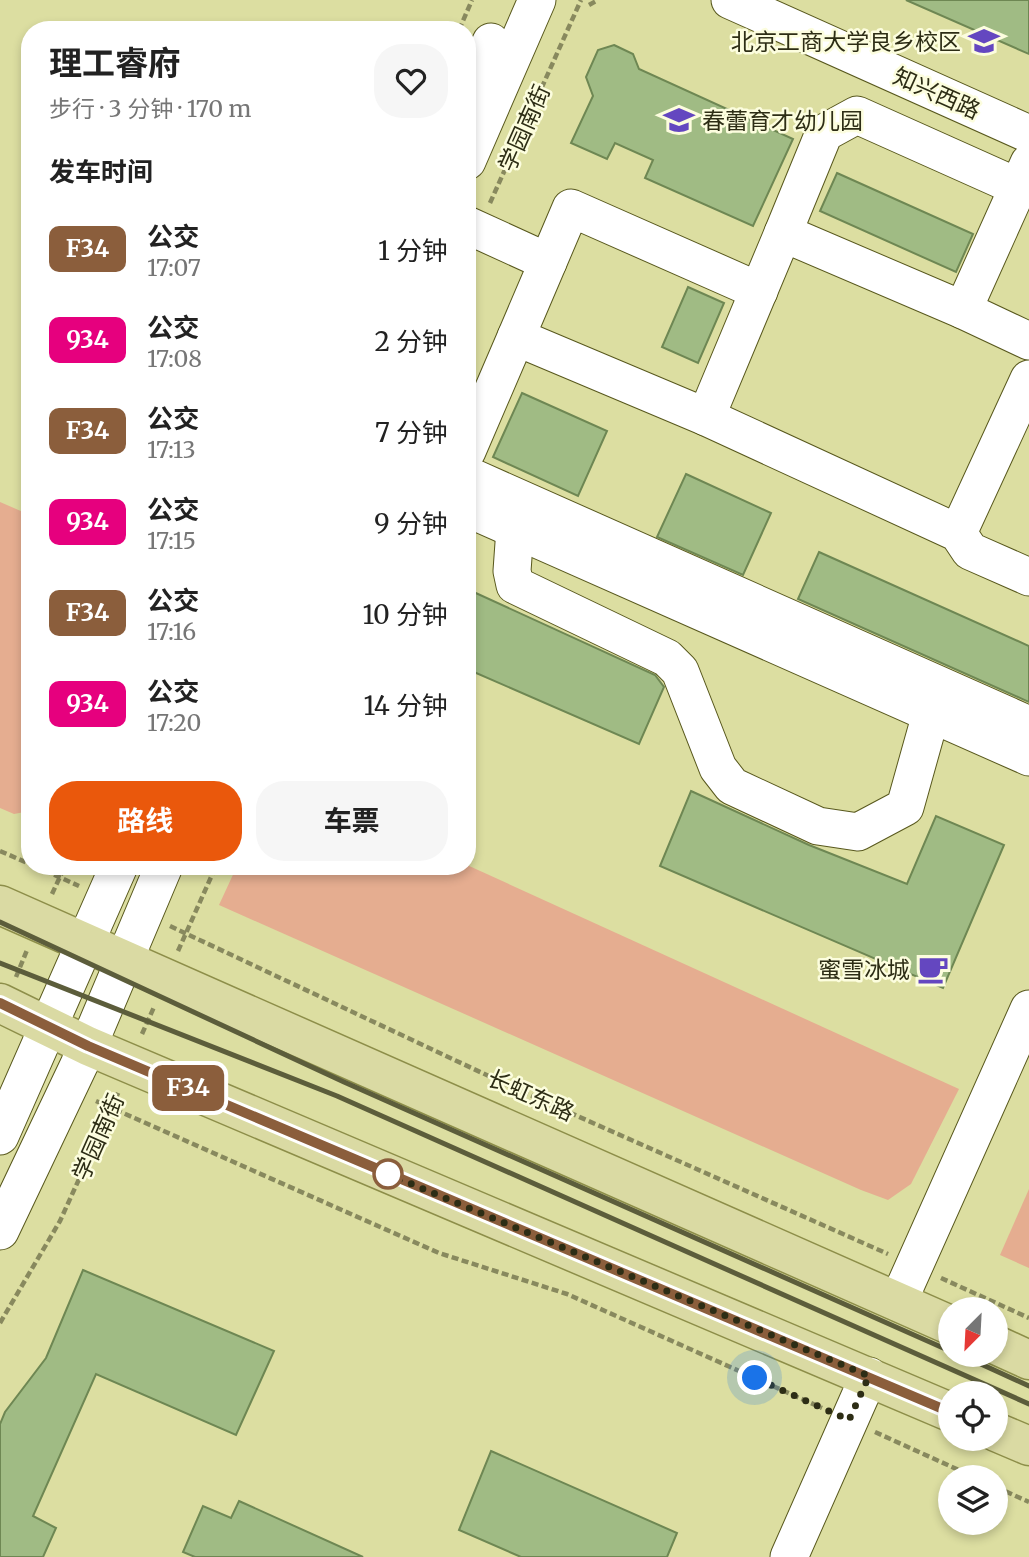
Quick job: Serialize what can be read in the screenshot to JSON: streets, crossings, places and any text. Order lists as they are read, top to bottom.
{
  "streets": {
    "main road": ["长虹东路"],
    "street": ["知兴西路", "学园南街"]
  },
  "crossings": [
    ["学园南街", "长虹东路"]
  ],
  "places": {
    "school or university": ["北京工商大学良乡校区", "春蕾育才幼儿园"],
    "cafe": ["蜜雪冰城"]
  },
  "lines": ["bus line F34"],
  "north": "bottom left",
  "page": {
    "on_map": "F34",
    "heading": [
      ["理工睿府", "步行 · 3 分钟 · 170 m"],
      "发车时间"
    ],
    "list": [
      {
        "mark": "F34",
        "name": "公交",
        "note": "17:07",
        "value": "1 分钟"
      },
      {
        "mark": "934",
        "name": "公交",
        "note": "17:08",
        "value": "2 分钟"
      },
      {
        "mark": "F34",
        "name": "公交",
        "note": "17:13",
        "value": "7 分钟"
      },
      {
        "mark": "934",
        "name": "公交",
        "note": "17:15",
        "value": "9 分钟"
      },
      {
        "mark": "F34",
        "name": "公交",
        "note": "17:16",
        "value": "10 分钟"
      },
      {
        "mark": "934",
        "name": "公交",
        "note": "17:20",
        "value": "14 分钟"
      }
    ],
    "buttons": ["路线", "车票"]
  }
}
